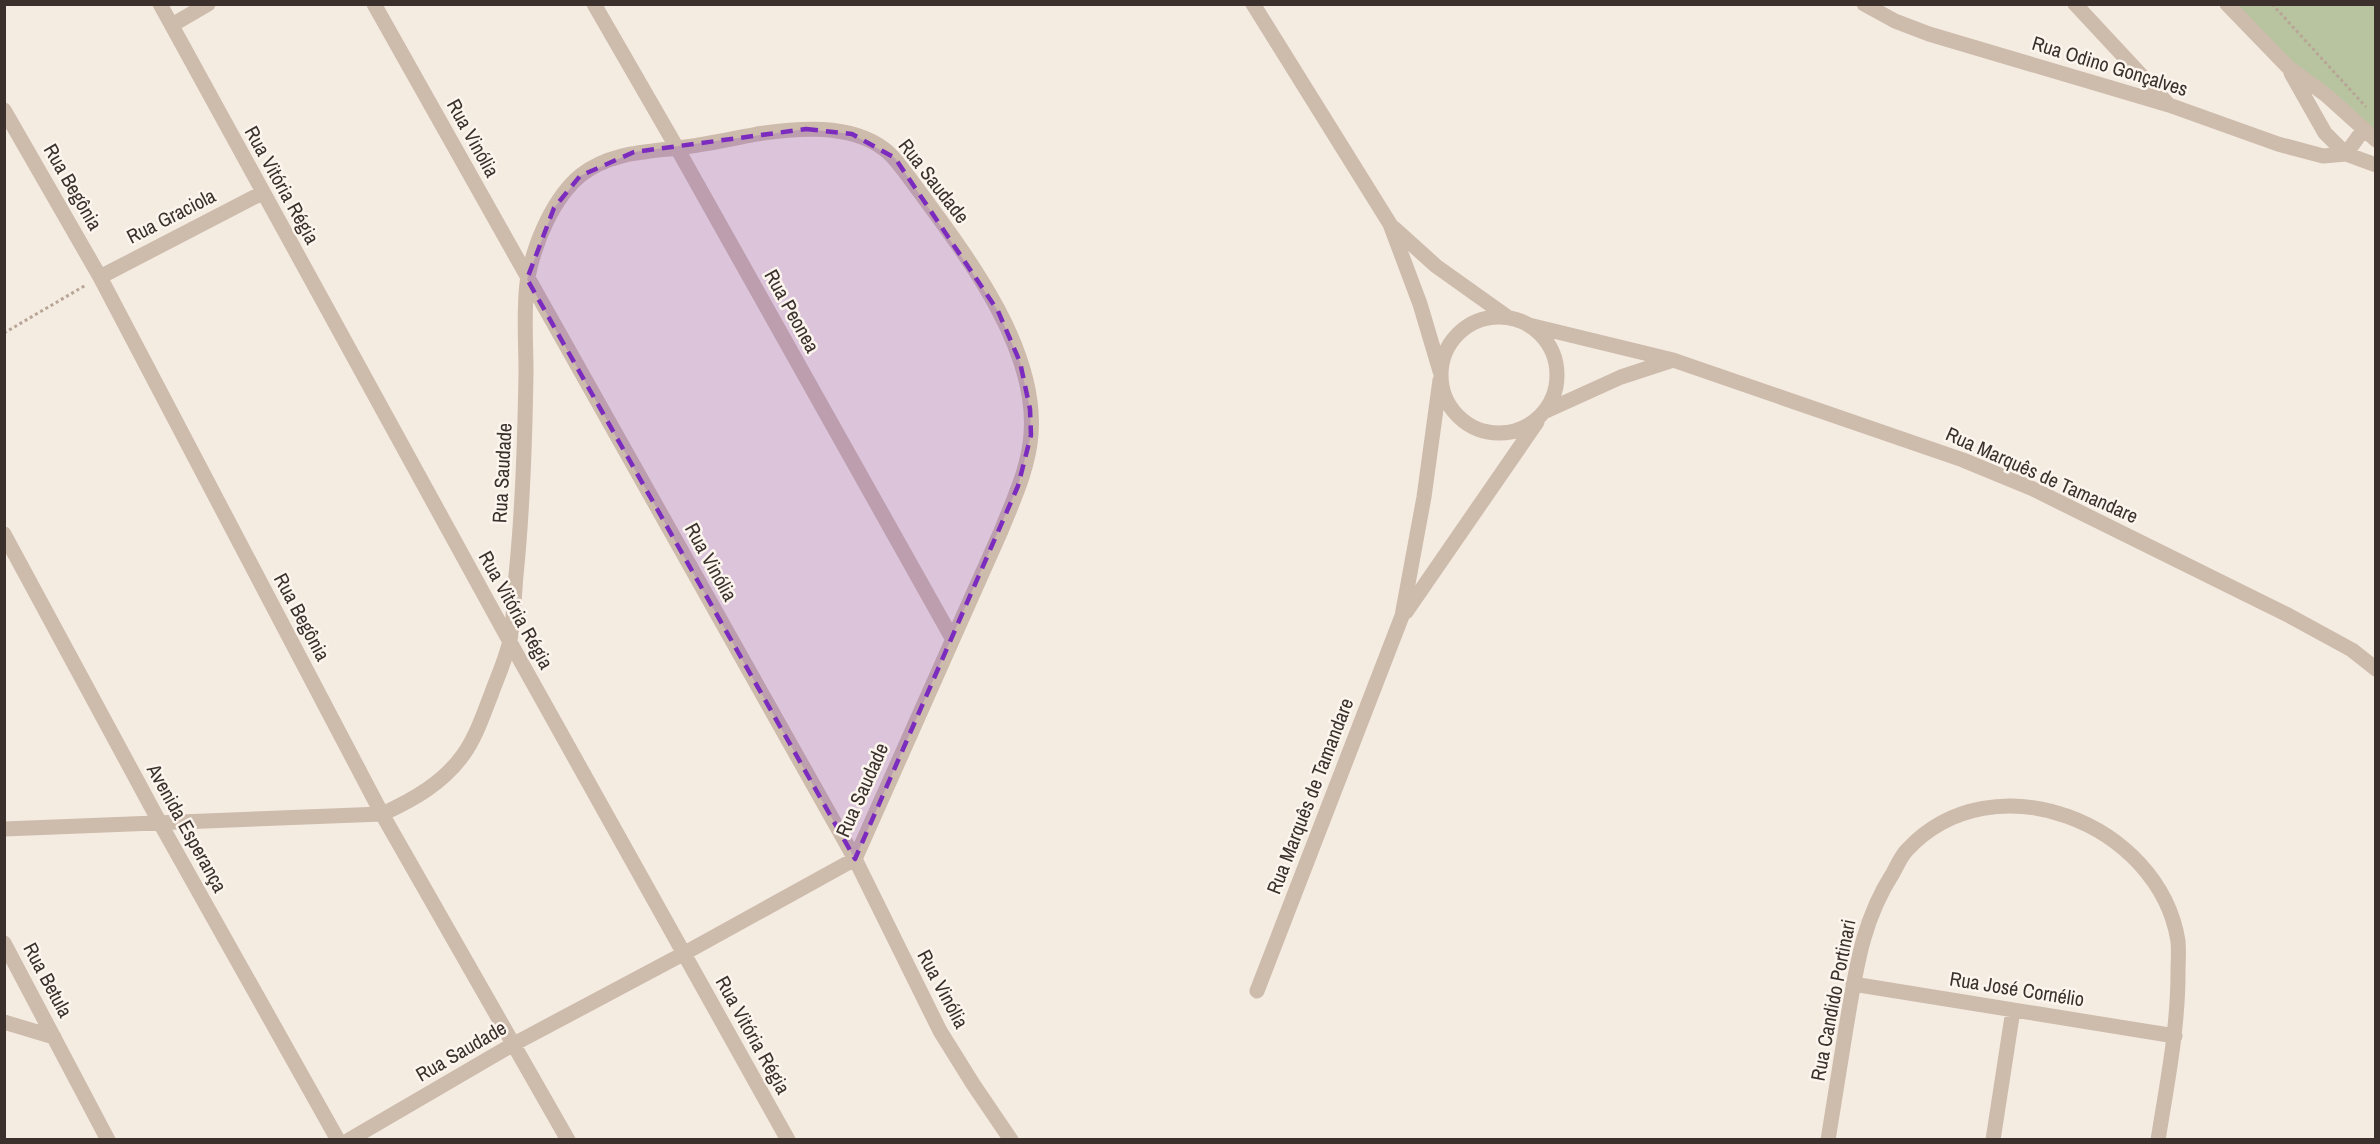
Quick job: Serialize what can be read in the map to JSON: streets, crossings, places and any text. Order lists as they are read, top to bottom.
{
  "streets": {
    "street": [
      "Rua Odino Gonçalves",
      "Rua Vinólia",
      "Rua Saudade",
      "Rua Vitória Régia",
      "Rua Begônia",
      "Rua Graciola",
      "Rua Peonea",
      "Rua Marquês de Tamandare",
      "Avenida Esperança",
      "Rua Betula",
      "Rua José Cornélio",
      "Rua Candido Portinari"
    ]
  },
  "crossings": [
    ["Rua Vinólia", "Rua Saudade"],
    ["Rua Saudade", "Rua Vitória Régia"],
    ["Rua Saudade", "Rua Begônia"],
    ["Rua Saudade", "Rua Peonea"],
    ["Rua Saudade", "Avenida Esperança"],
    ["Rua Vitória Régia", "Rua Graciola"],
    ["Rua Begônia", "Rua Graciola"],
    ["Rua José Cornélio", "Rua Candido Portinari"]
  ]
}
